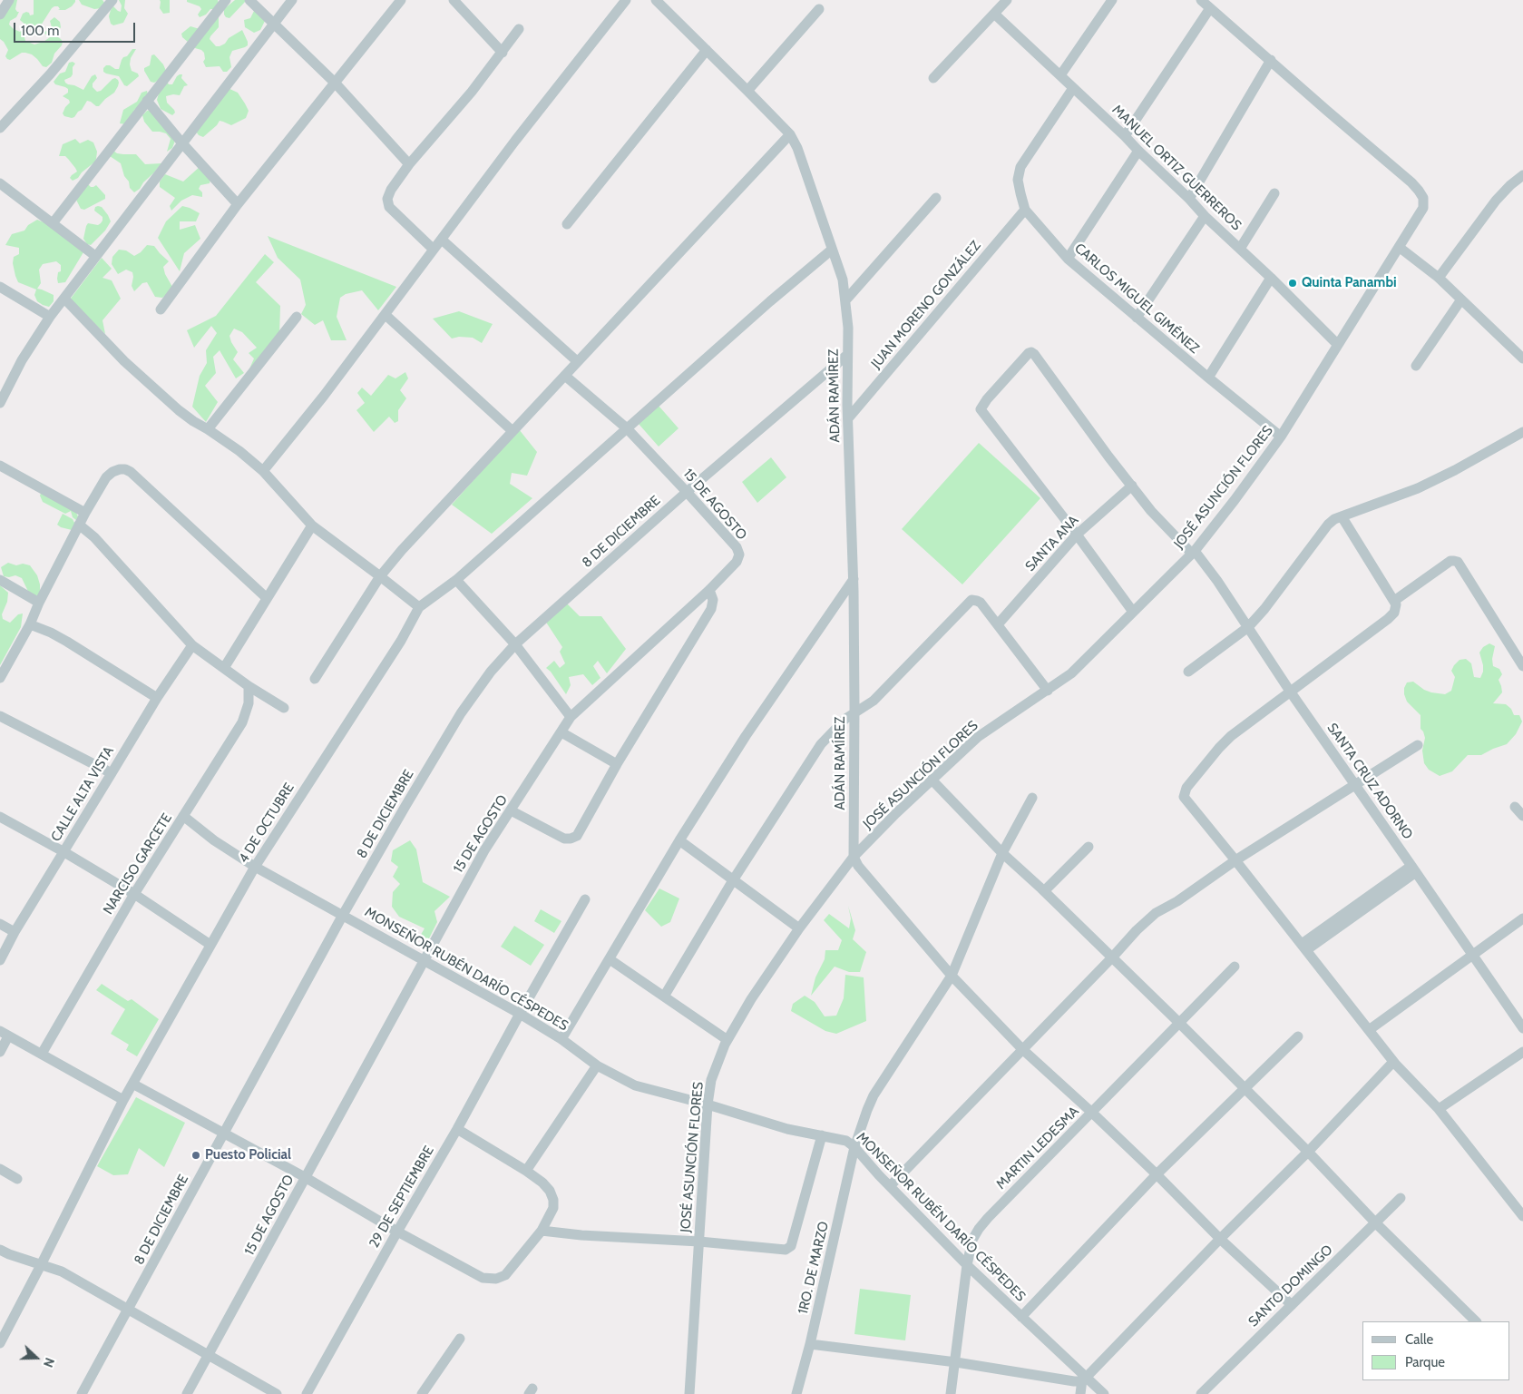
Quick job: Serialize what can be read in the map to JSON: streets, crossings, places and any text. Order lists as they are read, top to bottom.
{
  "streets": {
    "street": [
      "MANUEL ORTIZ GUERREROS",
      "CARLOS MIGUEL GIMÉNEZ",
      "JUAN MORENO GONZÁLEZ",
      "ADÁN RAMÍREZ",
      "JOSÉ ASUNCIÓN FLORES",
      "15 DE AGOSTO",
      "8 DE DICIEMBRE",
      "SANTA ANA",
      "SANTA CRUZ ADORNO",
      "CALLE ALTA VISTA",
      "4 DE OCTUBRE",
      "NARCISO GARCETE",
      "MONSEÑOR RUBÉN DARÍO CÉSPEDES",
      "MARTIN LEDESMA",
      "29 DE SEPTIEMBRE",
      "1RO. DE MARZO",
      "SANTO DOMINGO"
    ]
  },
  "crossings": [
    ["MANUEL ORTIZ GUERREROS", "CARLOS MIGUEL GIMÉNEZ"],
    ["MANUEL ORTIZ GUERREROS", "JOSÉ ASUNCIÓN FLORES"],
    ["CARLOS MIGUEL GIMÉNEZ", "JUAN MORENO GONZÁLEZ"],
    ["CARLOS MIGUEL GIMÉNEZ", "JOSÉ ASUNCIÓN FLORES"],
    ["JUAN MORENO GONZÁLEZ", "ADÁN RAMÍREZ"],
    ["ADÁN RAMÍREZ", "JOSÉ ASUNCIÓN FLORES"],
    ["ADÁN RAMÍREZ", "8 DE DICIEMBRE"],
    ["ADÁN RAMÍREZ", "4 DE OCTUBRE"],
    ["JOSÉ ASUNCIÓN FLORES", "SANTA CRUZ ADORNO"],
    ["JOSÉ ASUNCIÓN FLORES", "MONSEÑOR RUBÉN DARÍO CÉSPEDES"],
    ["15 DE AGOSTO", "8 DE DICIEMBRE"],
    ["15 DE AGOSTO", "4 DE OCTUBRE"],
    ["15 DE AGOSTO", "MONSEÑOR RUBÉN DARÍO CÉSPEDES"],
    ["8 DE DICIEMBRE", "MONSEÑOR RUBÉN DARÍO CÉSPEDES"],
    ["SANTA ANA", "SANTA CRUZ ADORNO"],
    ["4 DE OCTUBRE", "MONSEÑOR RUBÉN DARÍO CÉSPEDES"],
    ["NARCISO GARCETE", "MONSEÑOR RUBÉN DARÍO CÉSPEDES"],
    ["MONSEÑOR RUBÉN DARÍO CÉSPEDES", "MARTIN LEDESMA"],
    ["MONSEÑOR RUBÉN DARÍO CÉSPEDES", "29 DE SEPTIEMBRE"],
    ["MONSEÑOR RUBÉN DARÍO CÉSPEDES", "1RO. DE MARZO"]
  ],
  "places": ["Quinta Panambi", "Puesto Policial"],
  "legend": ["Calle", "Parque"],
  "scale_bar": "100 m",
  "north": "right"
}
